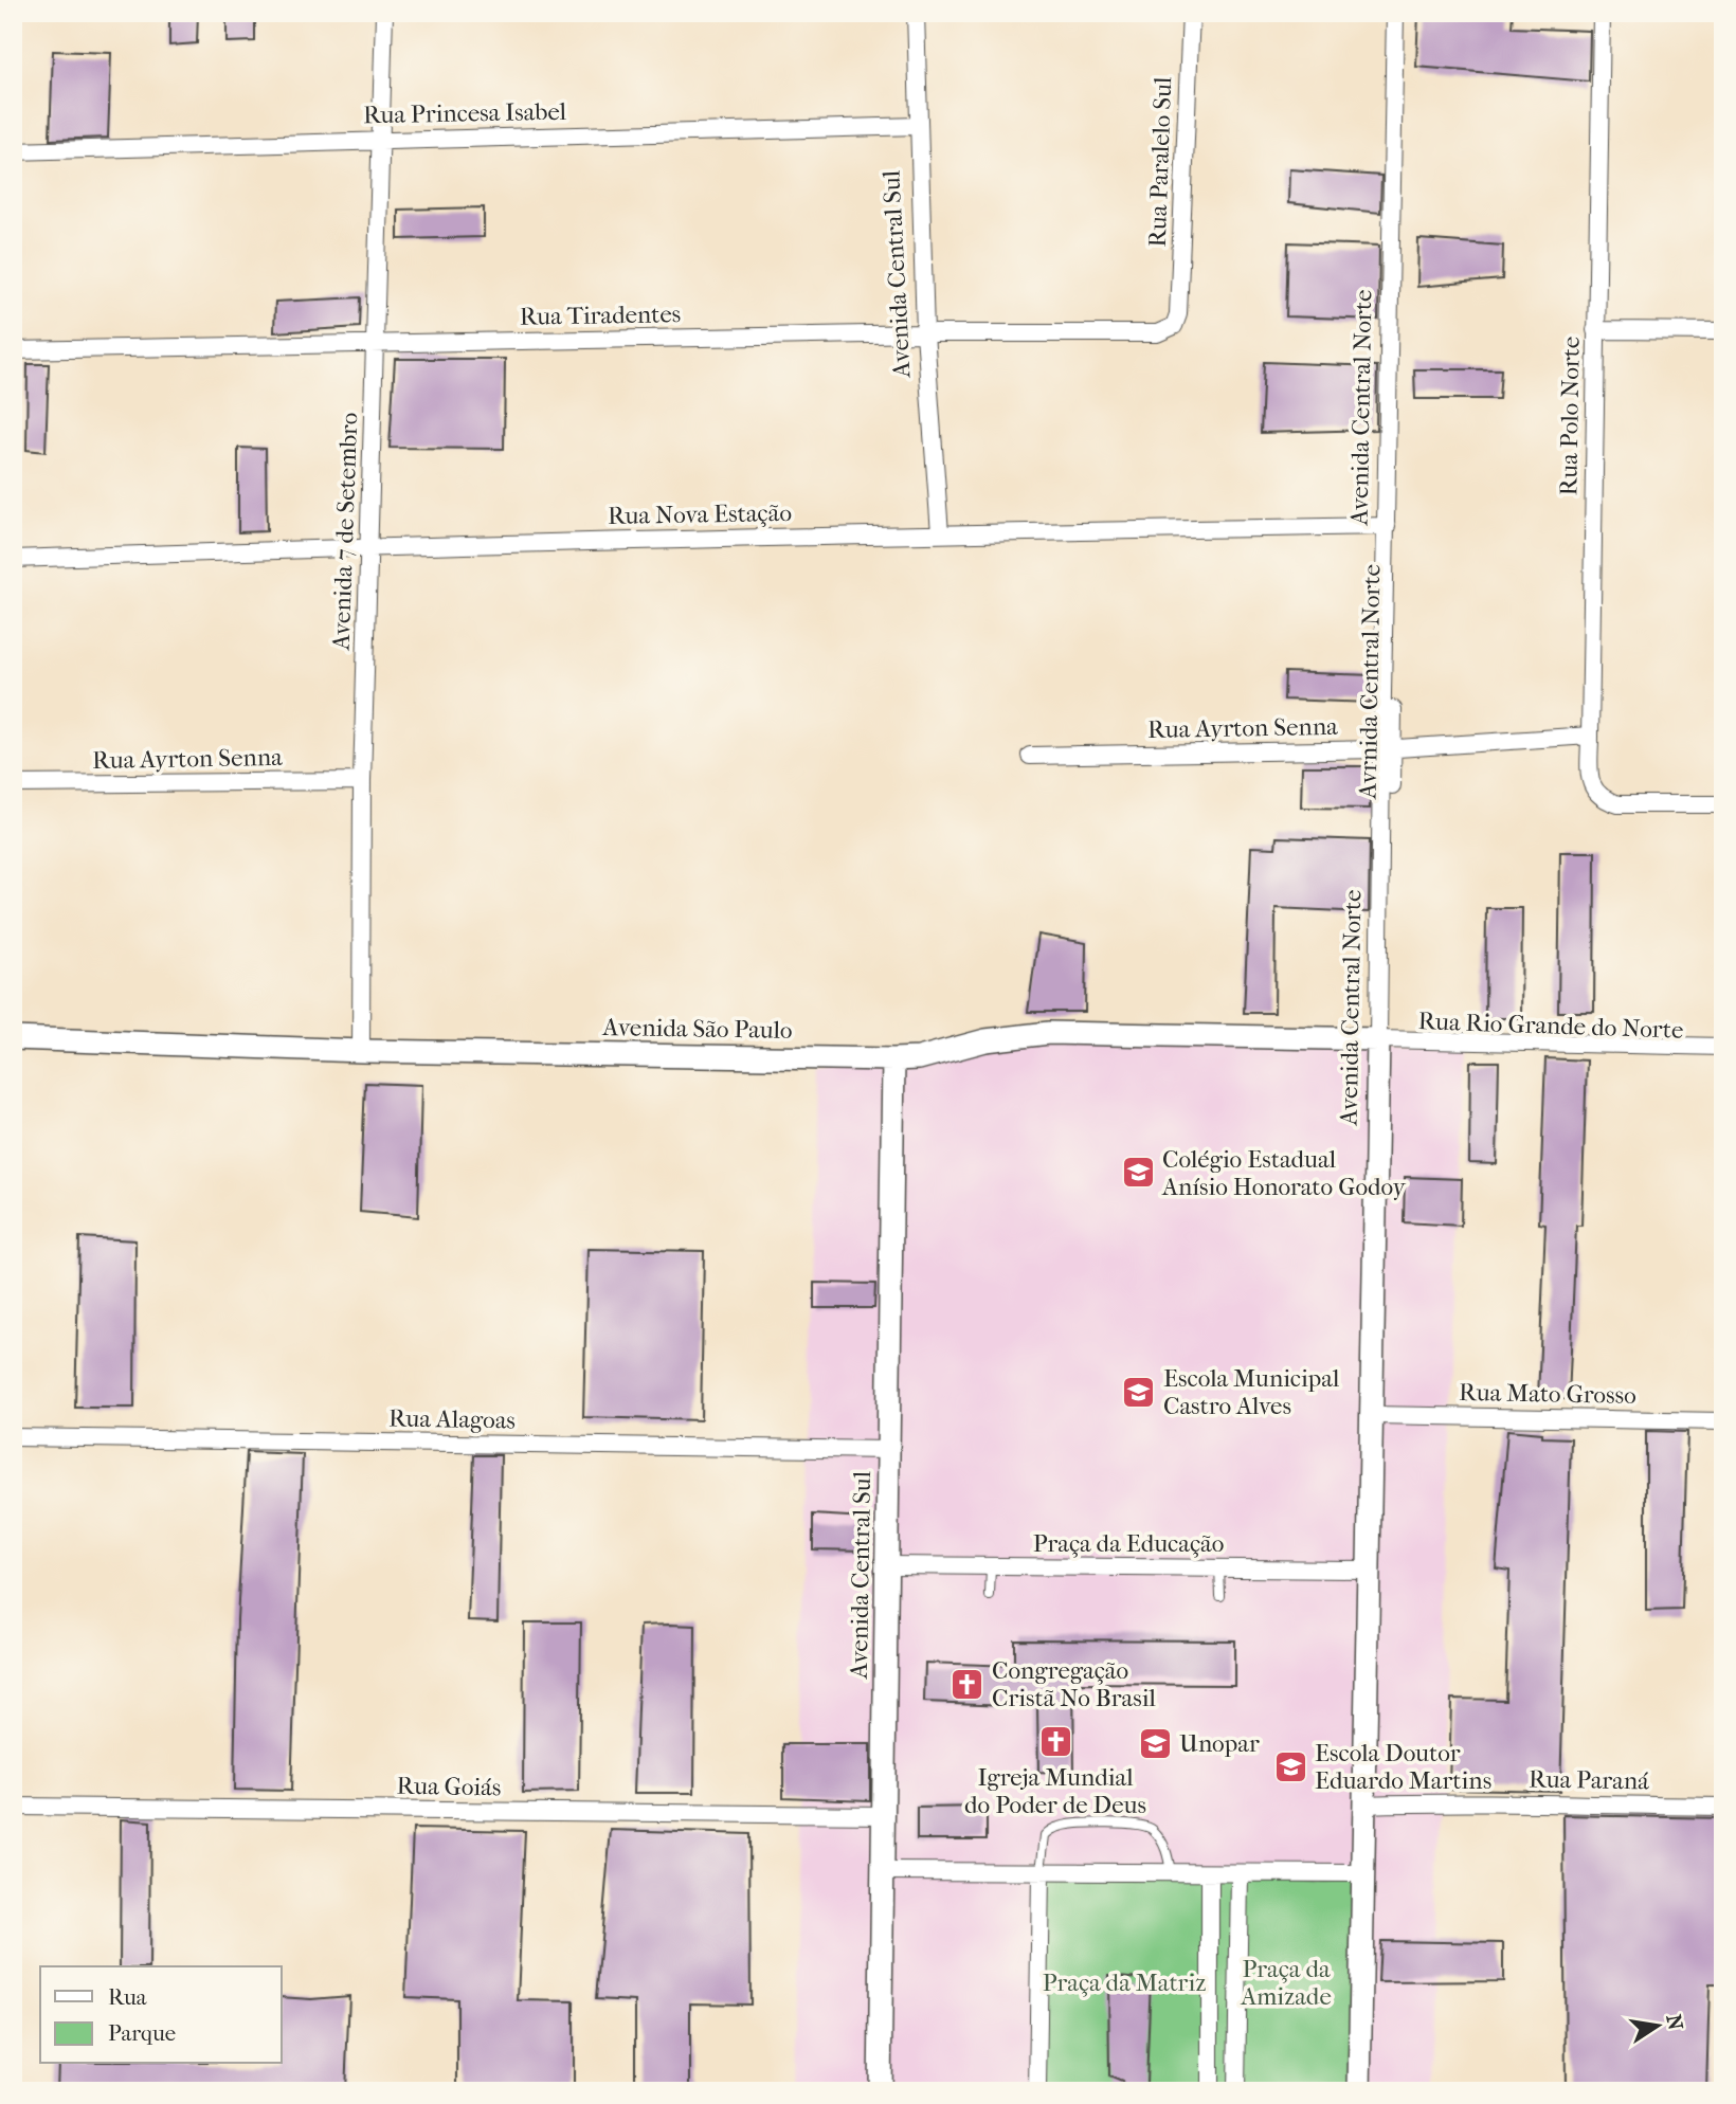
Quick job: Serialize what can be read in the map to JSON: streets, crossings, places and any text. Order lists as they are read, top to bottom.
{
  "streets": {
    "main road": ["Avenida Central Sul", "Avenida Central Norte", "Avenida São Paulo"],
    "street": [
      "Rua Princesa Isabel",
      "Rua Paralelo Sul",
      "Rua Tiradentes",
      "Rua Polo Norte",
      "Rua Nova Estação",
      "Avenida 7 de Setembro",
      "Avrnida Central Norte",
      "Rua Ayrton Senna",
      "Rua Rio Grande do Norte",
      "Rua Mato Grosso",
      "Rua Alagoas",
      "Praça da Educação",
      "Rua Paraná",
      "Rua Goiás"
    ]
  },
  "crossings": [
    ["Rua Princesa Isabel", "Avenida Central Sul"],
    ["Rua Princesa Isabel", "Avenida 7 de Setembro"],
    ["Rua Paralelo Sul", "Rua Tiradentes"],
    ["Avenida Central Sul", "Rua Tiradentes"],
    ["Avenida Central Sul", "Rua Nova Estação"],
    ["Avenida Central Sul", "Avenida São Paulo"],
    ["Avenida Central Sul", "Rua Alagoas"],
    ["Avenida Central Sul", "Praça da Educação"],
    ["Avenida Central Sul", "Rua Goiás"],
    ["Rua Tiradentes", "Avenida 7 de Setembro"],
    ["Avenida Central Norte", "Rua Nova Estação"],
    ["Avenida Central Norte", "Avrnida Central Norte"],
    ["Avenida Central Norte", "Rua Ayrton Senna"],
    ["Avenida Central Norte", "Rua Rio Grande do Norte"],
    ["Avenida Central Norte", "Avenida São Paulo"],
    ["Avenida Central Norte", "Rua Mato Grosso"],
    ["Avenida Central Norte", "Praça da Educação"],
    ["Avenida Central Norte", "Rua Paraná"],
    ["Rua Polo Norte", "Rua Ayrton Senna"],
    ["Rua Nova Estação", "Avenida 7 de Setembro"],
    ["Avenida 7 de Setembro", "Rua Ayrton Senna"],
    ["Avenida 7 de Setembro", "Avenida São Paulo"],
    ["Avrnida Central Norte", "Rua Ayrton Senna"],
    ["Rua Rio Grande do Norte", "Avenida São Paulo"]
  ],
  "parks": ["Praça da Amizade", "Praça da Matriz"],
  "places": {
    "school or university": [
      "Colégio Estadual Anísio Honorato Godoy",
      "Escola Municipal Castro Alves",
      "Unopar",
      "Escola Doutor Eduardo Martins"
    ],
    "church": ["Congregação Cristã No Brasil", "Igreja Mundial do Poder de Deus"]
  },
  "legend": ["Rua", "Parque"],
  "north": "right"
}
